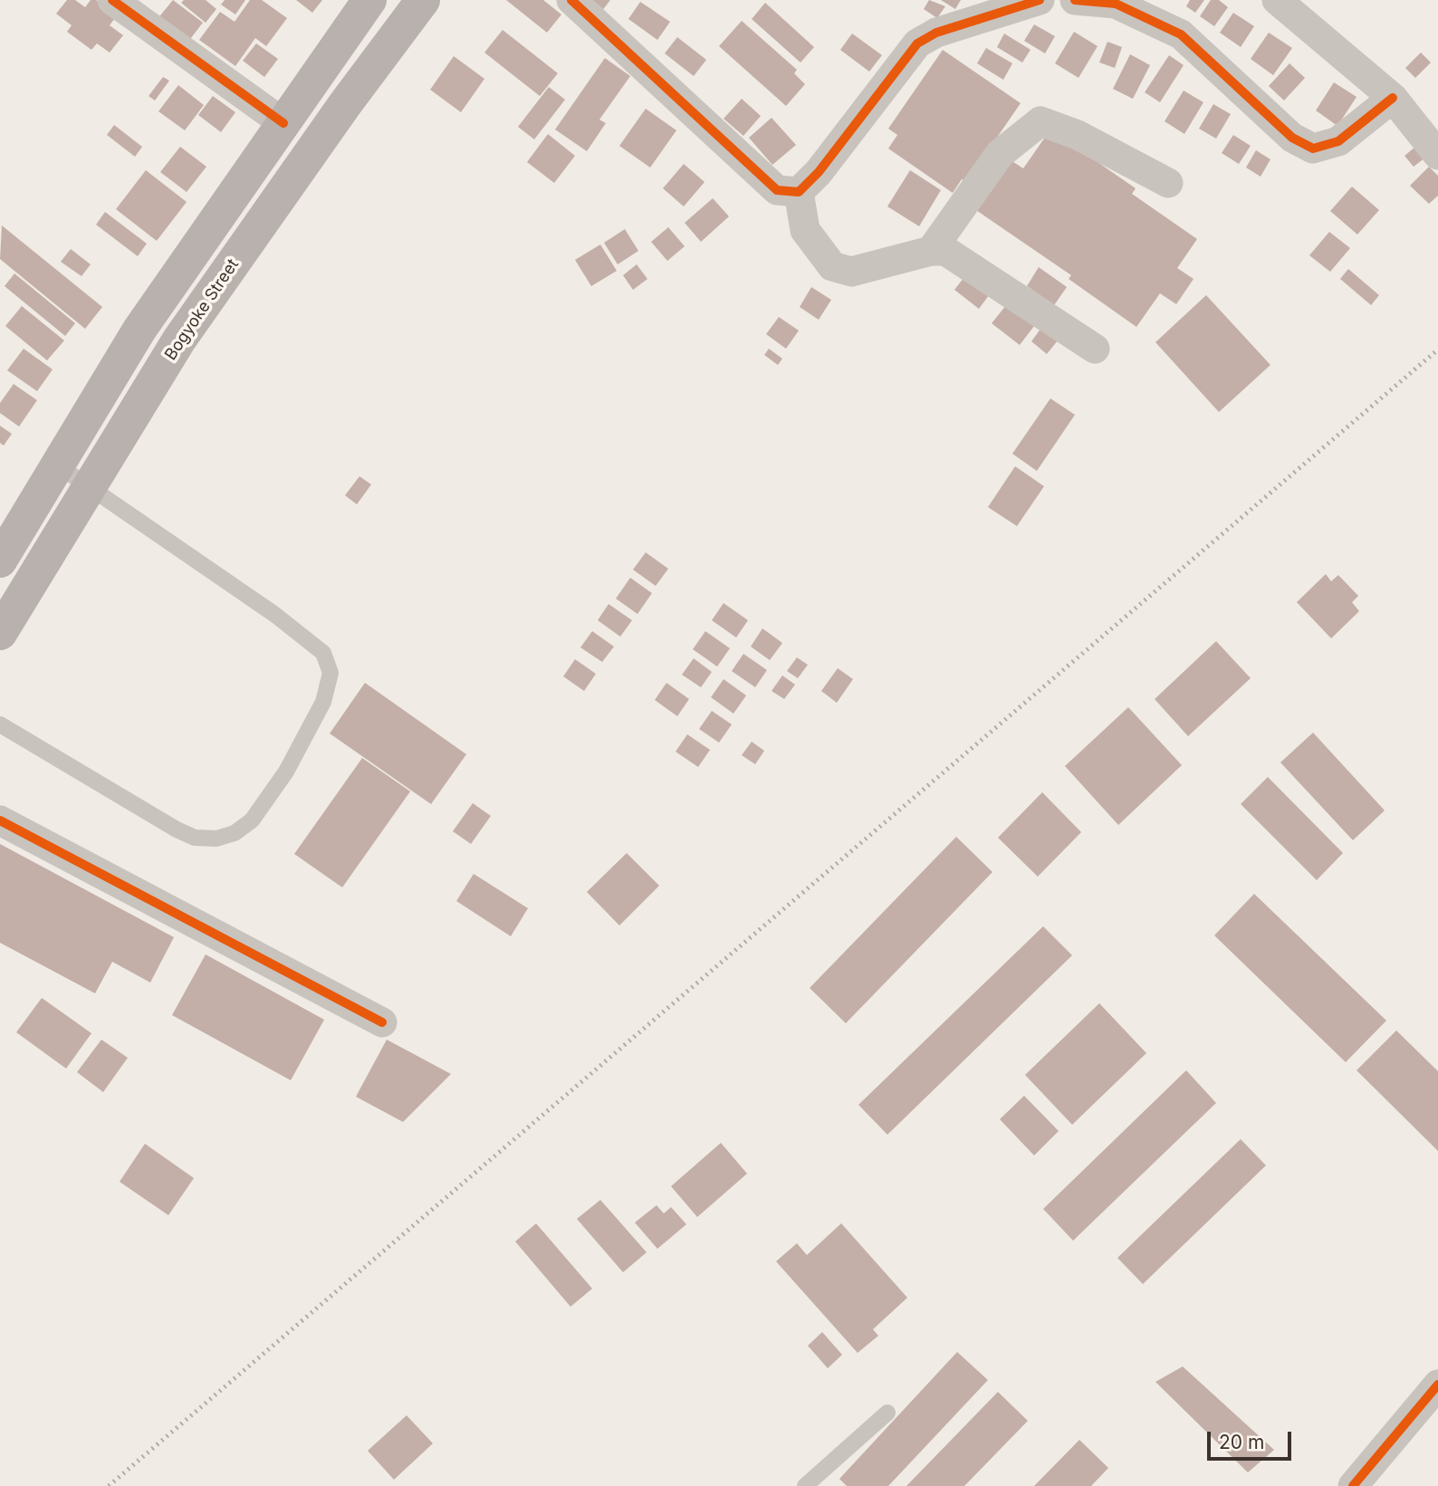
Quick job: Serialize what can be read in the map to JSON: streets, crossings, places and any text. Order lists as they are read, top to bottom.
{
  "streets": {
    "main road": ["Bogyoke Street"]
  },
  "scale_bar": "20 m"
}
